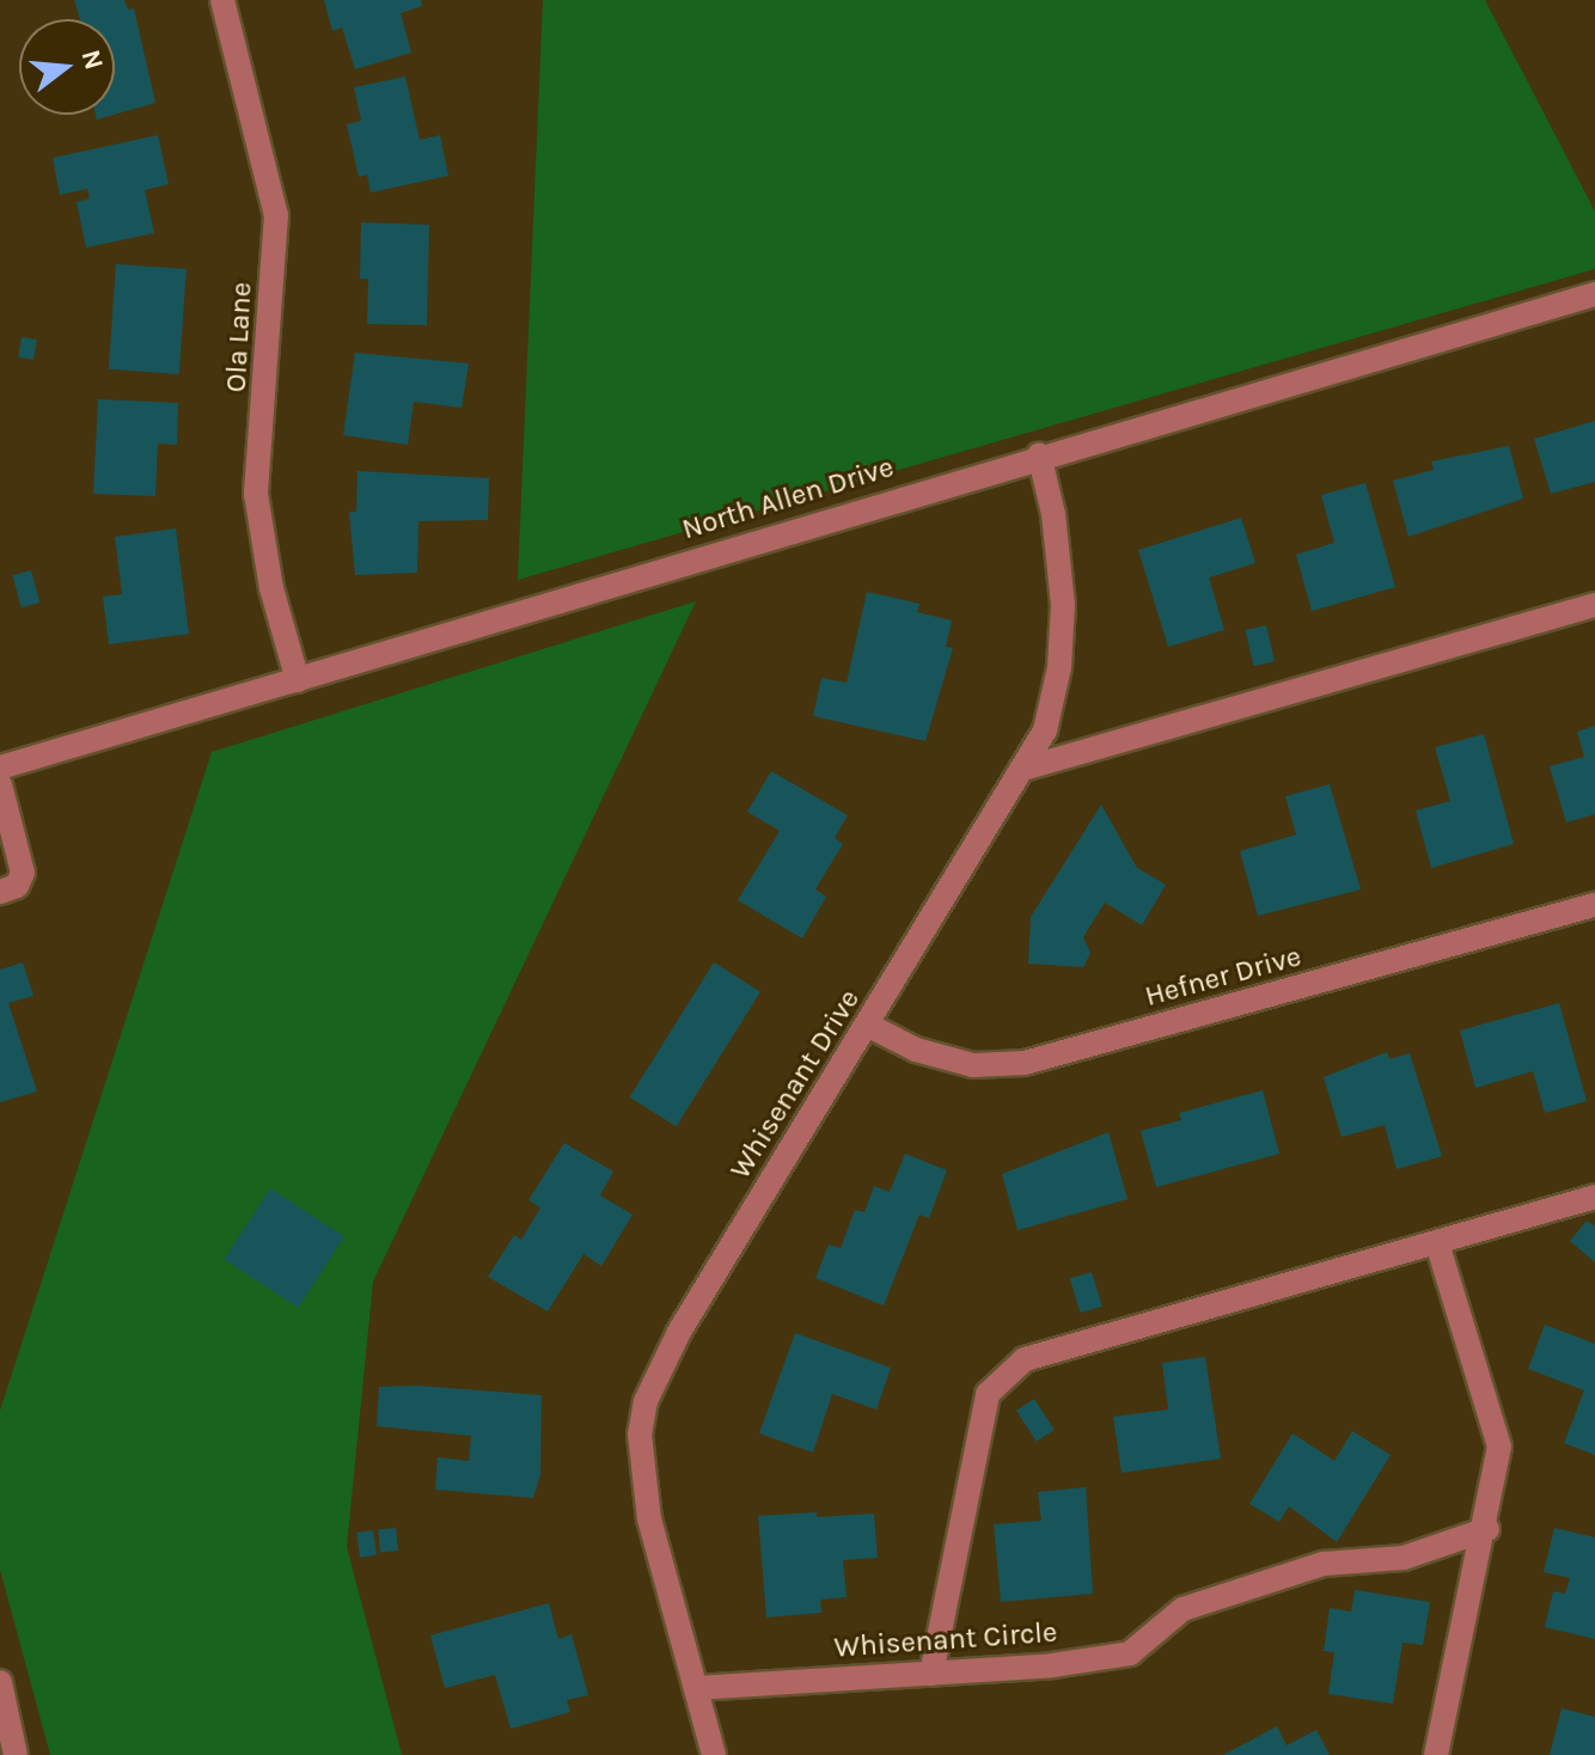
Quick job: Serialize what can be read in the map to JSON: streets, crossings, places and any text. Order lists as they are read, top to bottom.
{
  "streets": {
    "street": [
      "Ola Lane",
      "North Allen Drive",
      "Hefner Drive",
      "Whisenant Drive",
      "Whisenant Circle"
    ]
  },
  "crossings": [
    ["Ola Lane", "North Allen Drive"],
    ["North Allen Drive", "Whisenant Drive"],
    ["Hefner Drive", "Whisenant Drive"],
    ["Whisenant Drive", "Whisenant Circle"]
  ],
  "north": "right"
}
